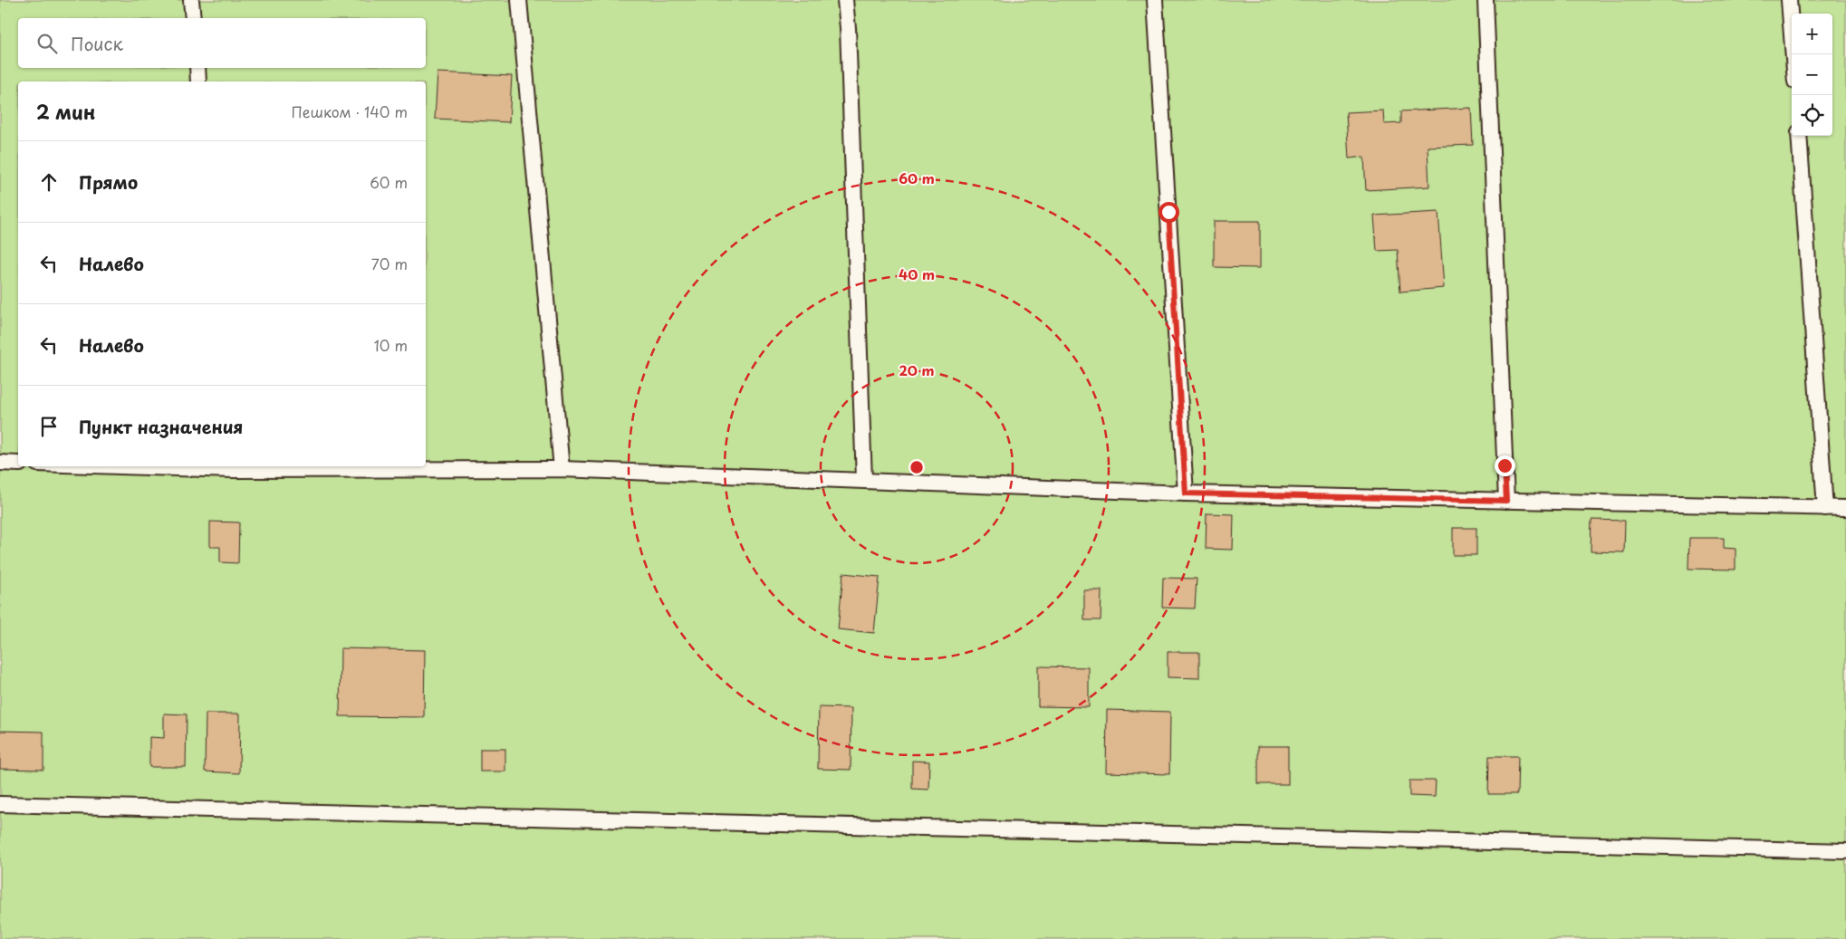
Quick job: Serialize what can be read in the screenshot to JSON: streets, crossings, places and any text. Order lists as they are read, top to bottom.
{
  "page": {
    "map_buttons": ["+", "−"],
    "search": "Поиск",
    "heading": ["2 мин", "Пешком · 140 m"],
    "list": [
      ["Прямо", "60 m"],
      ["Налево", "70 m"],
      ["Налево", "10 m"],
      "Пункт назначения"
    ]
  },
  "rings": ["60 m", "40 m", "20 m"]
}
